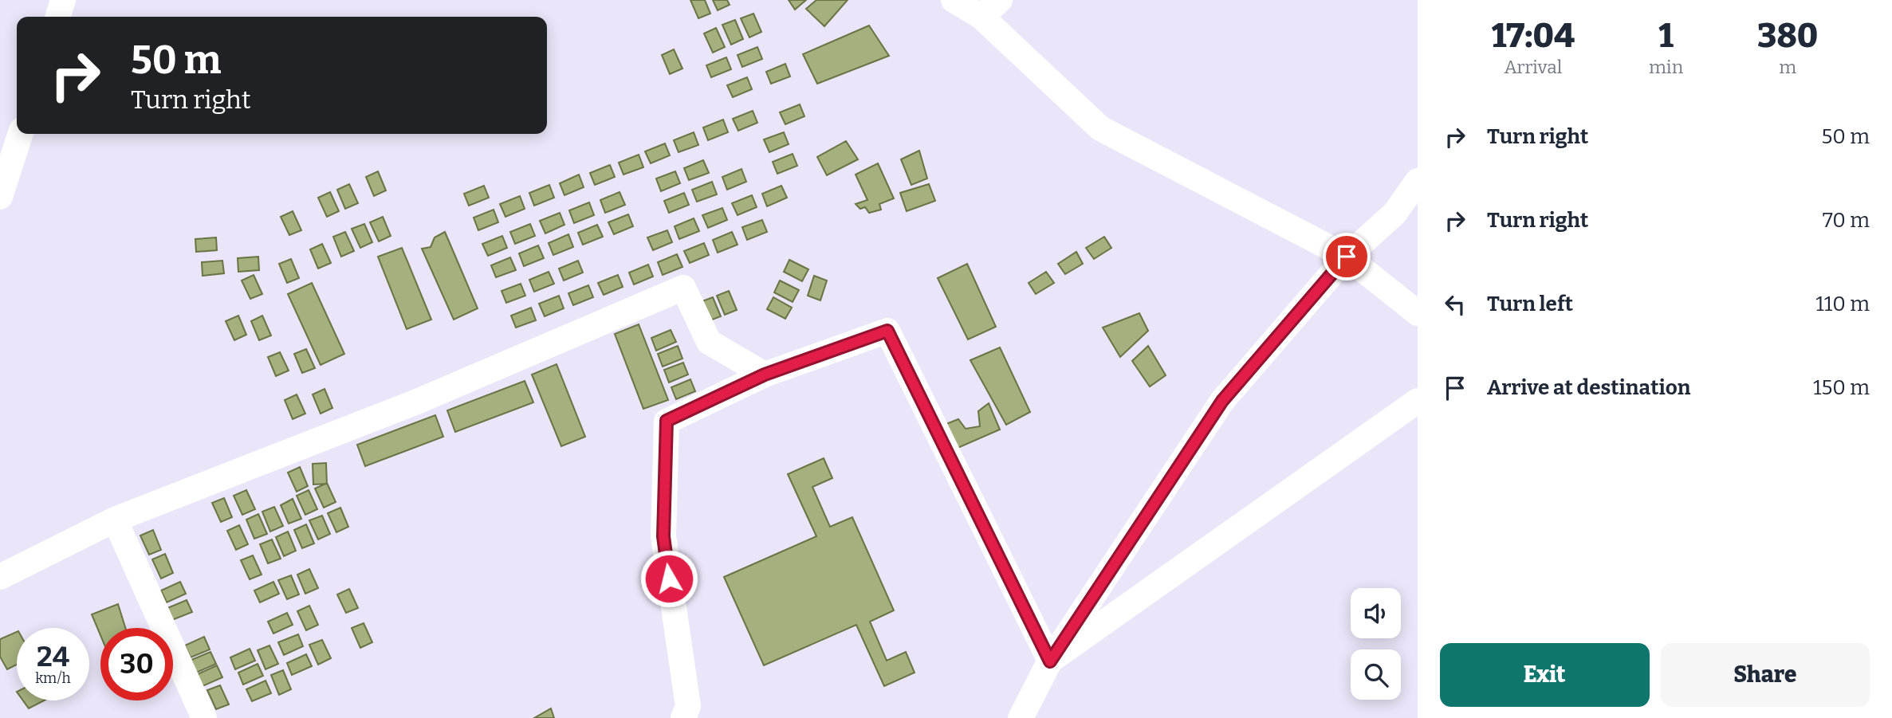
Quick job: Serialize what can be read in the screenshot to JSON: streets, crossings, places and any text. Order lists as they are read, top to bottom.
{
  "page": {
    "eta": [
      "17:04",
      "Arrival",
      "1",
      "min",
      "380",
      "m"
    ],
    "turn": ["50 m", "Turn right"],
    "list": [
      {
        "name": "Turn right",
        "value": "50 m"
      },
      {
        "name": "Turn right",
        "value": "70 m"
      },
      {
        "name": "Turn left",
        "value": "110 m"
      },
      {
        "name": "Arrive at destination",
        "value": "150 m"
      }
    ],
    "speed": "24 km/h",
    "limit": "30",
    "buttons": ["Exit", "Share"]
  }
}
